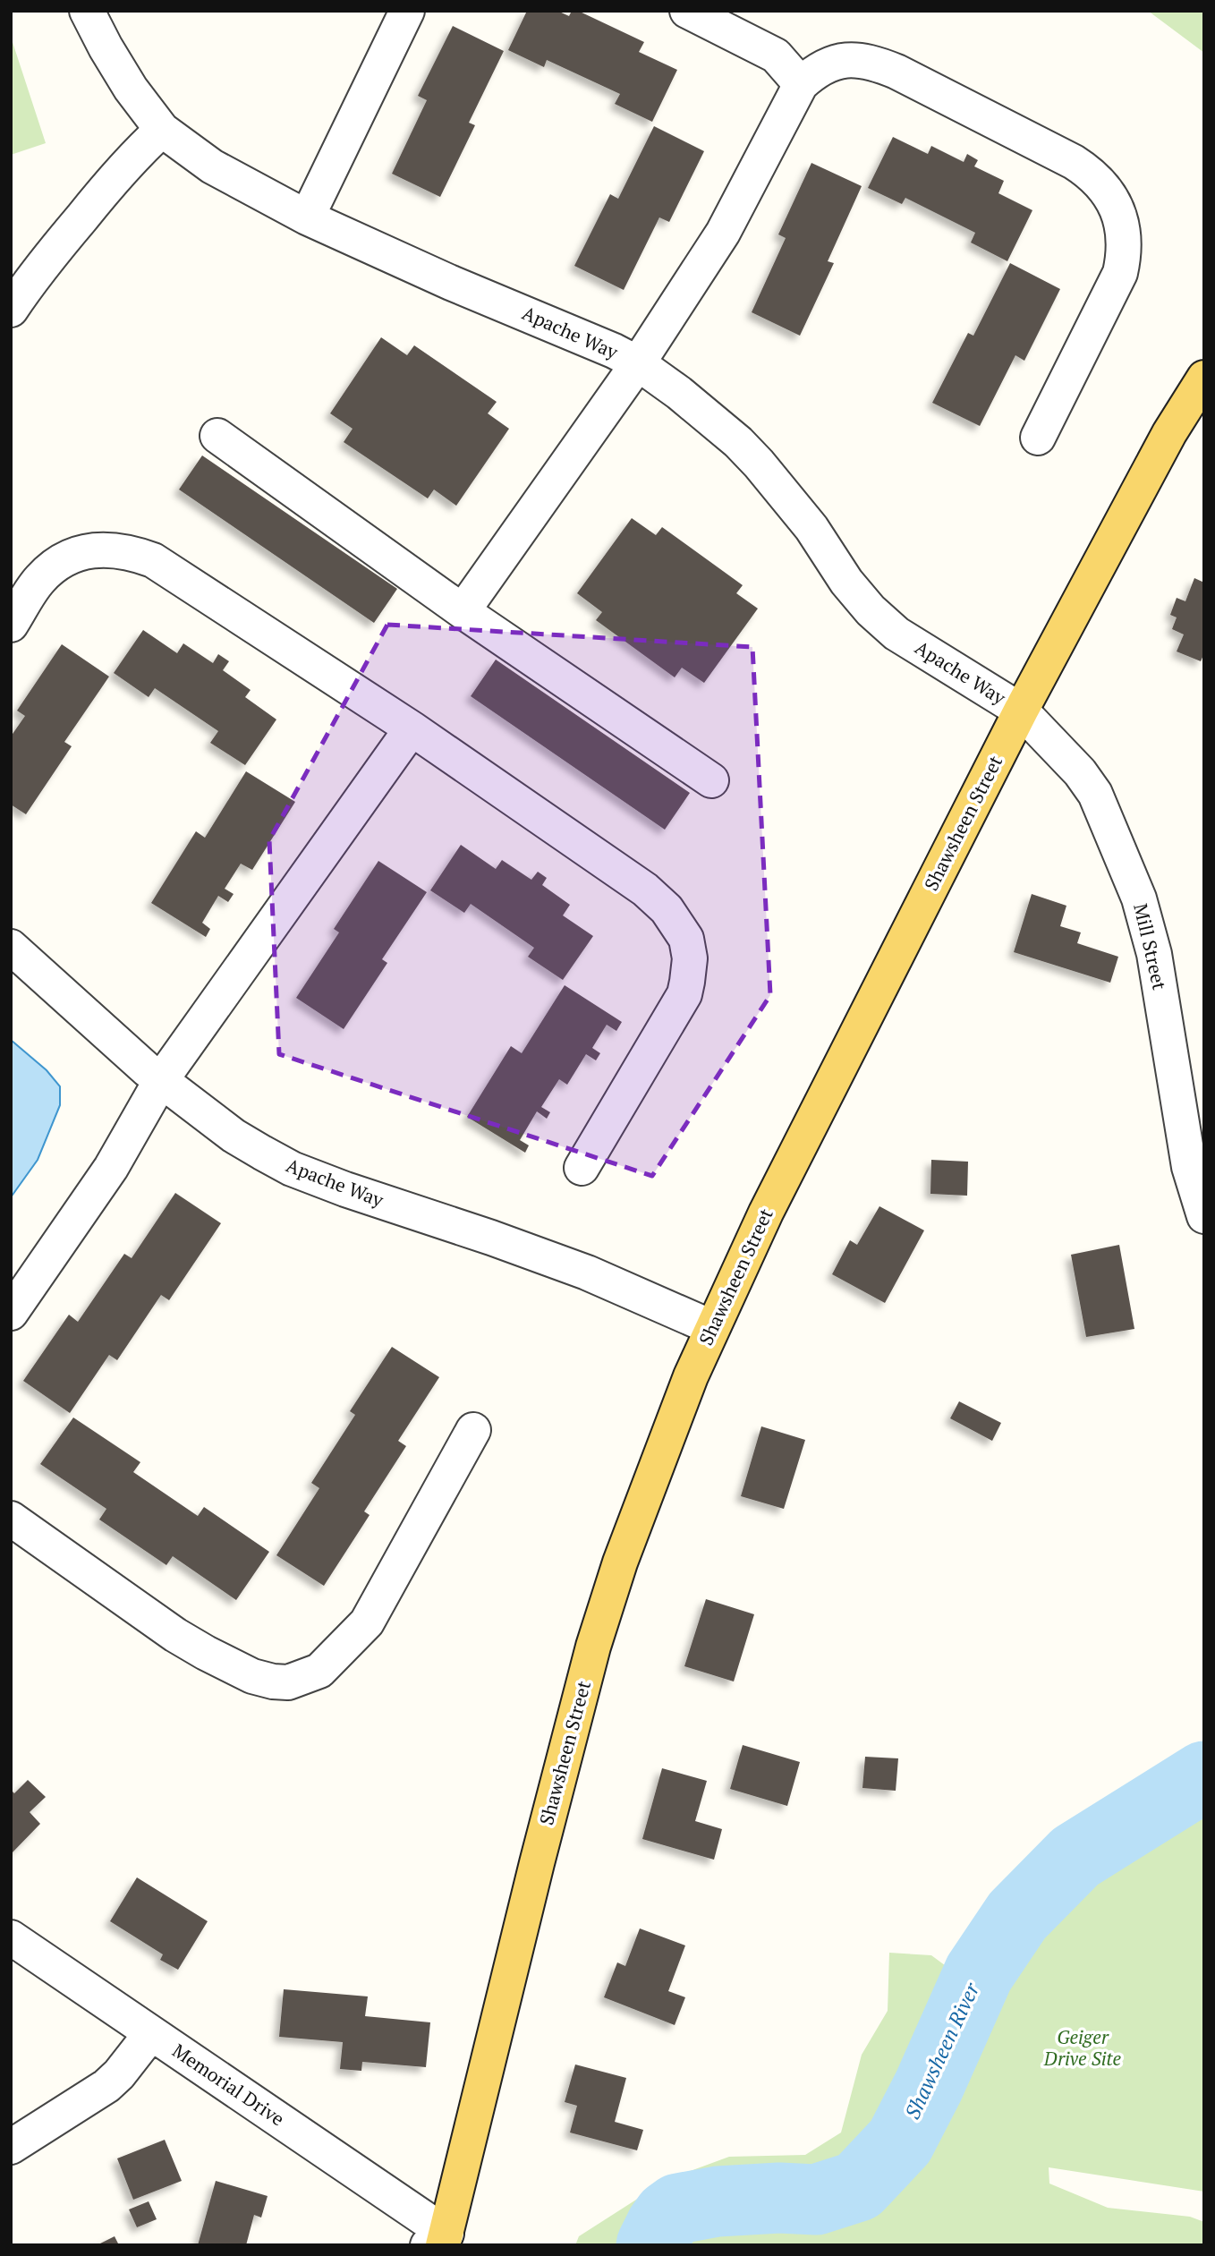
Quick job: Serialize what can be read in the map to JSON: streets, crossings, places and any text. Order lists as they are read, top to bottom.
{
  "streets": {
    "main road": ["Shawsheen Street"],
    "street": ["Apache Way", "Mill Street", "Memorial Drive"]
  },
  "crossings": [
    ["Apache Way", "Shawsheen Street"],
    ["Apache Way", "Mill Street"],
    ["Shawsheen Street", "Mill Street"],
    ["Shawsheen Street", "Memorial Drive"]
  ],
  "water": ["Shawsheen River"],
  "parks": ["Geiger Drive Site"]
}
